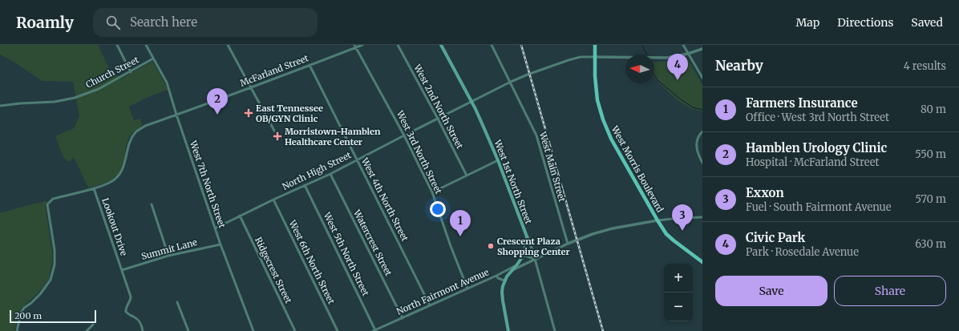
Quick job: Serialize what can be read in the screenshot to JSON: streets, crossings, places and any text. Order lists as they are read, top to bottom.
{
  "streets": {
    "main road": ["West Morris Boulevard", "West 1st North Street"],
    "street": [
      "McFarland Street",
      "Church Street",
      "West 2nd North Street",
      "West 3rd North Street",
      "West Main Street",
      "North High Street",
      "West 7th North Street",
      "West 4th North Street",
      "Lookout Drive",
      "Watercrest Street",
      "Summit Lane",
      "West 5th North Street",
      "West 6th North Street",
      "Ridgecrest Street",
      "North Fairmont Avenue"
    ]
  },
  "crossings": [
    ["McFarland Street", "West 3rd North Street"],
    ["McFarland Street", "West 7th North Street"],
    ["McFarland Street", "West 4th North Street"],
    ["McFarland Street", "Lookout Drive"],
    ["Church Street", "West 7th North Street"],
    ["West 2nd North Street", "North High Street"],
    ["West 3rd North Street", "North High Street"],
    ["West 3rd North Street", "North Fairmont Avenue"],
    ["West Main Street", "North High Street"],
    ["West Morris Boulevard", "North High Street"],
    ["North High Street", "West 1st North Street"],
    ["North High Street", "West 7th North Street"],
    ["North High Street", "West 4th North Street"],
    ["North High Street", "Watercrest Street"],
    ["North High Street", "West 5th North Street"],
    ["North High Street", "West 6th North Street"],
    ["North High Street", "Ridgecrest Street"],
    ["West 7th North Street", "Summit Lane"],
    ["West 4th North Street", "North Fairmont Avenue"],
    ["Lookout Drive", "Summit Lane"],
    ["Watercrest Street", "North Fairmont Avenue"],
    ["West 5th North Street", "North Fairmont Avenue"]
  ],
  "places": {
    "health": ["East Tennessee OB/GYN Clinic", "Morristown-Hamblen Healthcare Center"],
    "other": ["Crescent Plaza Shopping Center"]
  },
  "scale_bar": "200 m",
  "north": "left",
  "page": {
    "header": "Roamly",
    "search": "Search here",
    "nav": ["Map", "Directions", "Saved"],
    "heading": ["Nearby", "4 results"],
    "pins": [
      "4",
      "2",
      "3",
      "1"
    ],
    "list": [
      {
        "mark": "1",
        "name": "Farmers Insurance",
        "note": "Office · West 3rd North Street",
        "value": "80 m"
      },
      {
        "mark": "2",
        "name": "Hamblen Urology Clinic",
        "note": "Hospital · McFarland Street",
        "value": "550 m"
      },
      {
        "mark": "3",
        "name": "Exxon",
        "note": "Fuel · South Fairmont Avenue",
        "value": "570 m"
      },
      {
        "mark": "4",
        "name": "Civic Park",
        "note": "Park · Rosedale Avenue",
        "value": "630 m"
      }
    ],
    "map_buttons": ["+", "−"],
    "buttons": ["Save", "Share"],
    "scale": "200 m"
  }
}
